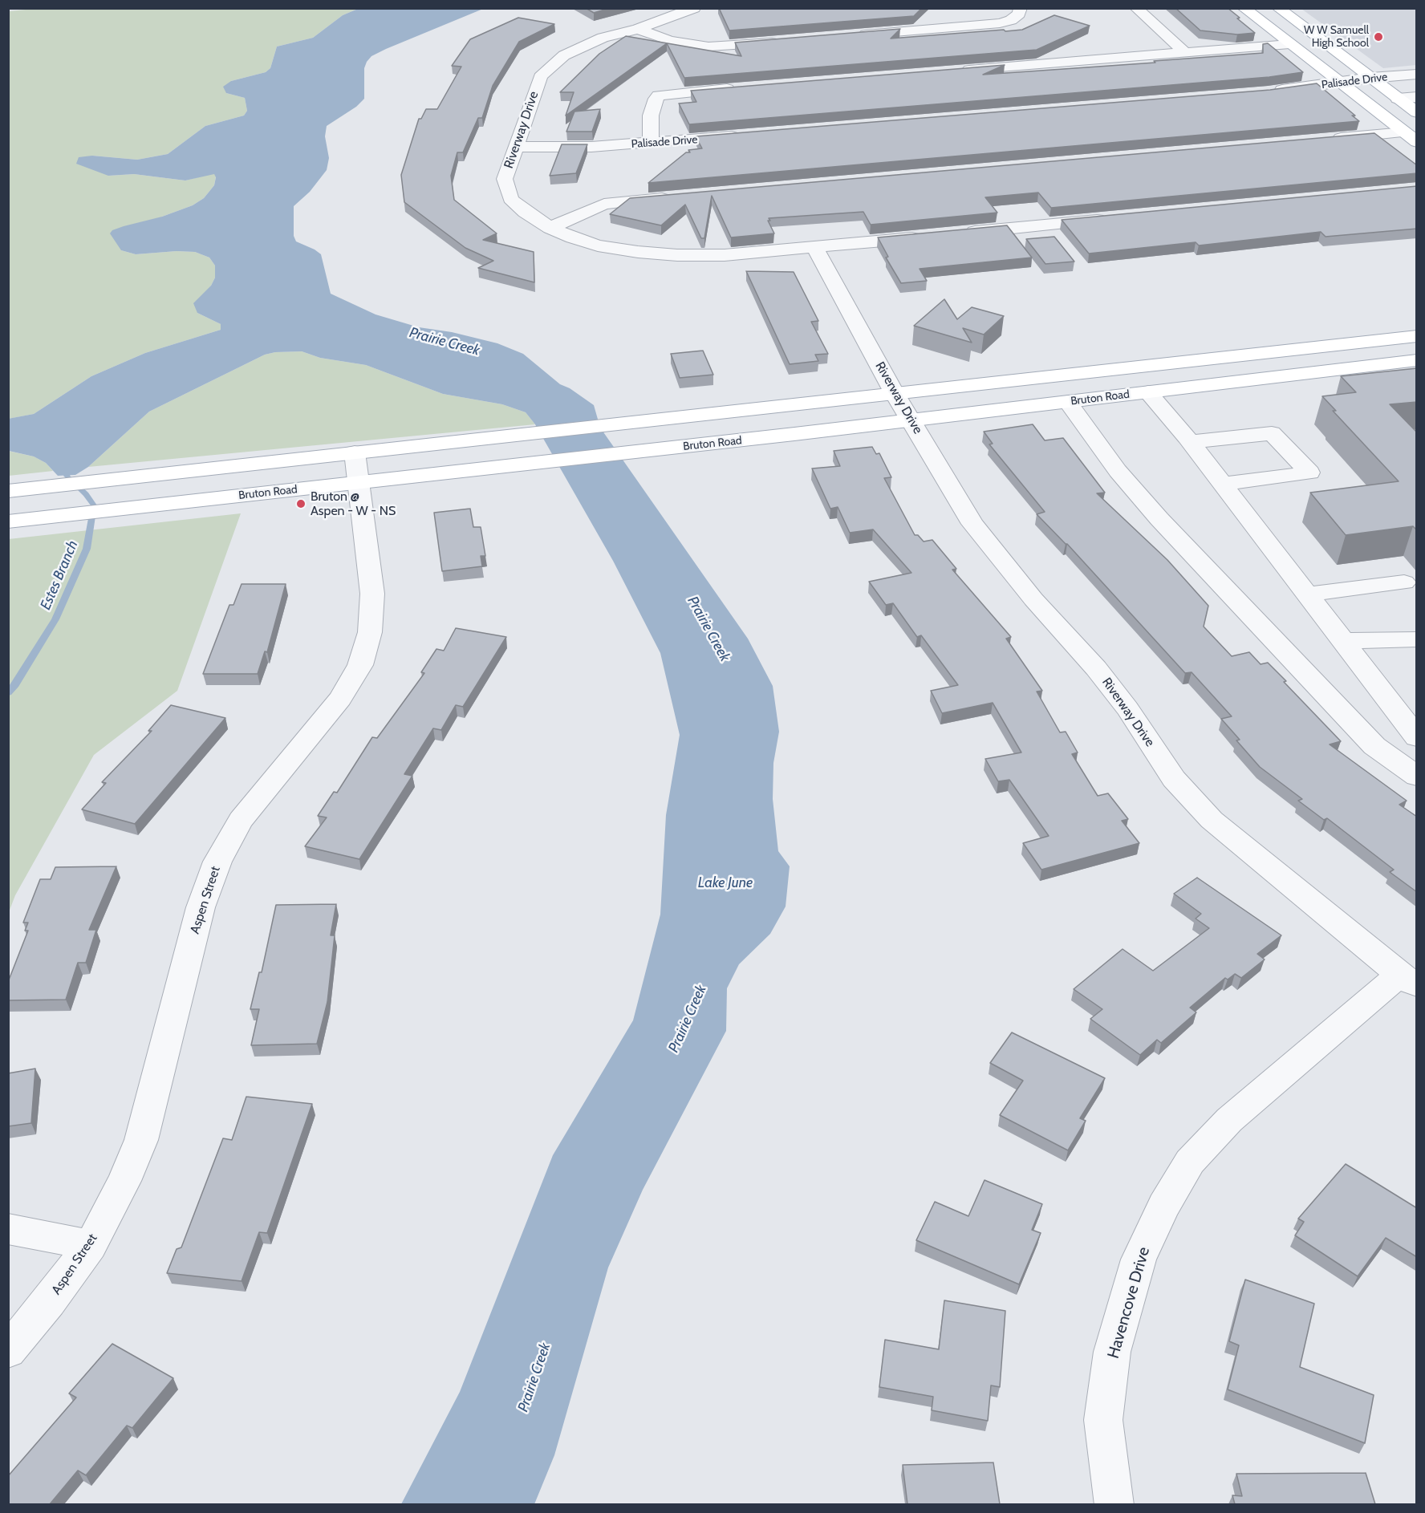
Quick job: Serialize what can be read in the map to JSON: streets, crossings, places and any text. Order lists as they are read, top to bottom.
{
  "streets": {
    "main road": ["Bruton Road"],
    "street": [
      "Palisade Drive",
      "Riverway Drive",
      "Aspen Street",
      "Havencove Drive"
    ]
  },
  "crossings": [
    ["Palisade Drive", "Riverway Drive"],
    ["Riverway Drive", "Bruton Road"],
    ["Riverway Drive", "Havencove Drive"],
    ["Bruton Road", "Aspen Street"]
  ],
  "water": ["Prairie Creek", "Estes Branch", "Lake June"],
  "places": ["W W Samuell High School", "Bruton @ Aspen - W - NS"]
}
